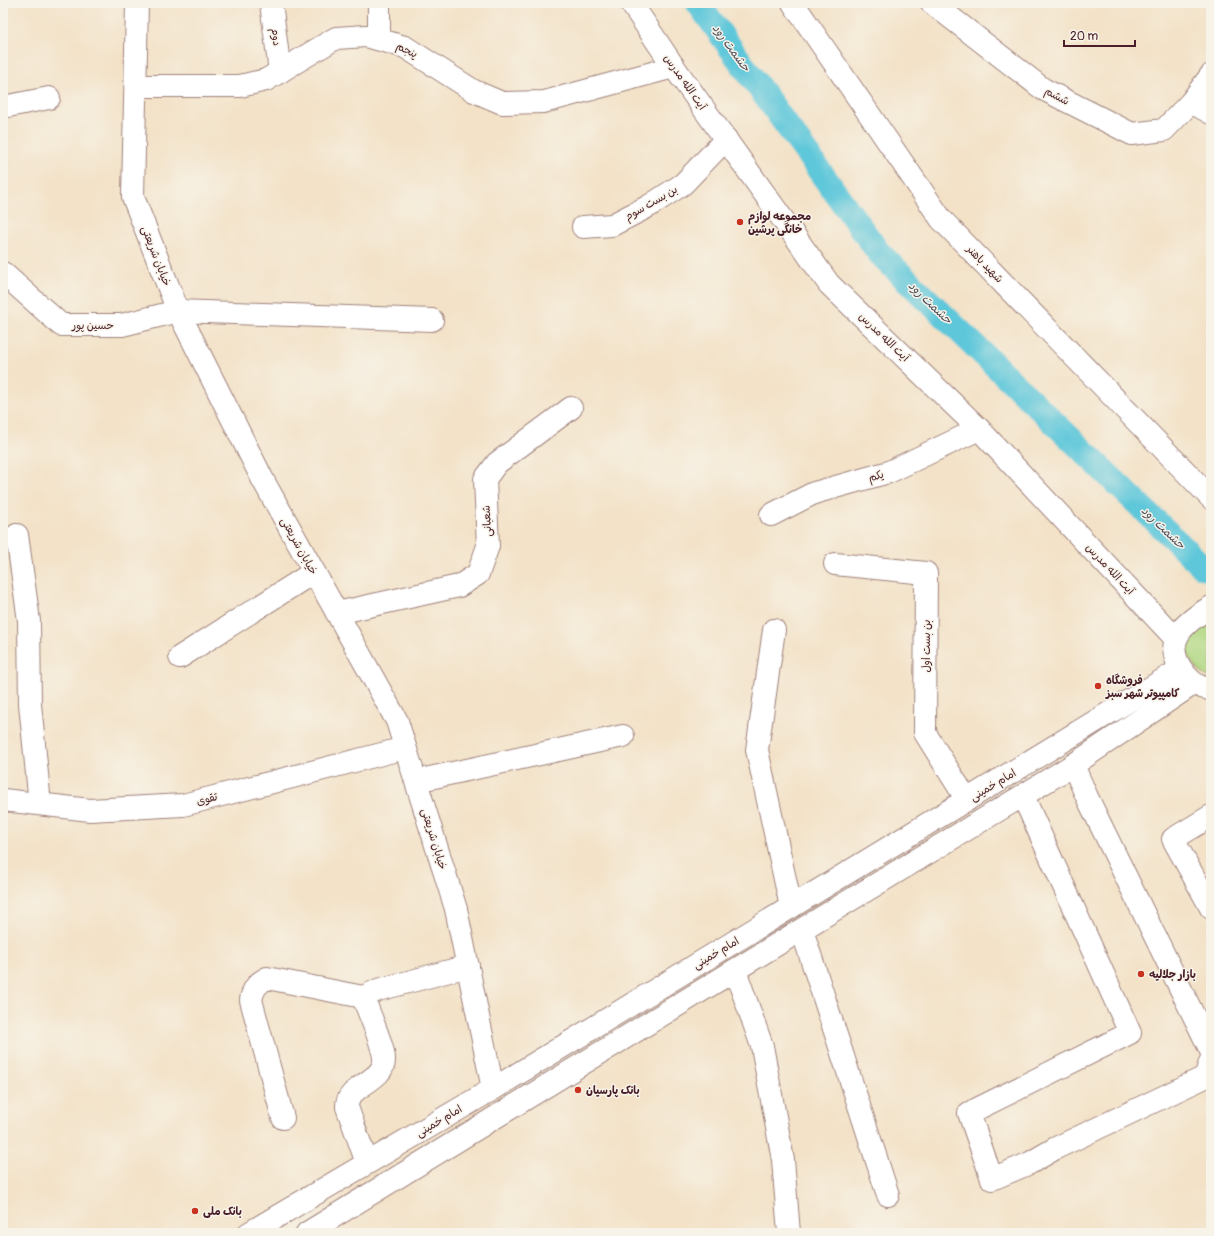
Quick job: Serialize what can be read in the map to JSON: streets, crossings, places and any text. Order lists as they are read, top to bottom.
{
  "streets": {
    "street": [
      "دوم",
      "پنجم",
      "آیت الله مدرس",
      "ششم",
      "بن بست سوم",
      "خیابان شریعتی",
      "شهید باهنر",
      "حسین پور",
      "یکم",
      "شعبانی",
      "بن بست اول",
      "امام خمینی",
      "تقوی"
    ]
  },
  "crossings": [
    ["دوم", "پنجم"],
    ["پنجم", "آیت الله مدرس"],
    ["پنجم", "خیابان شریعتی"],
    ["آیت الله مدرس", "بن بست سوم"],
    ["آیت الله مدرس", "یکم"],
    ["خیابان شریعتی", "حسین پور"],
    ["خیابان شریعتی", "شعبانی"],
    ["خیابان شریعتی", "امام خمینی"],
    ["خیابان شریعتی", "تقوی"],
    ["بن بست اول", "امام خمینی"]
  ],
  "water": ["حشمت رود"],
  "places": [
    "مجموعه لوازم خانگی پرشین",
    "فروشگاه کامپیوتر شهر سبز",
    "بازار جلالیه",
    "بانک پارسیان",
    "بانک ملی"
  ],
  "scale_bar": "20 m"
}
